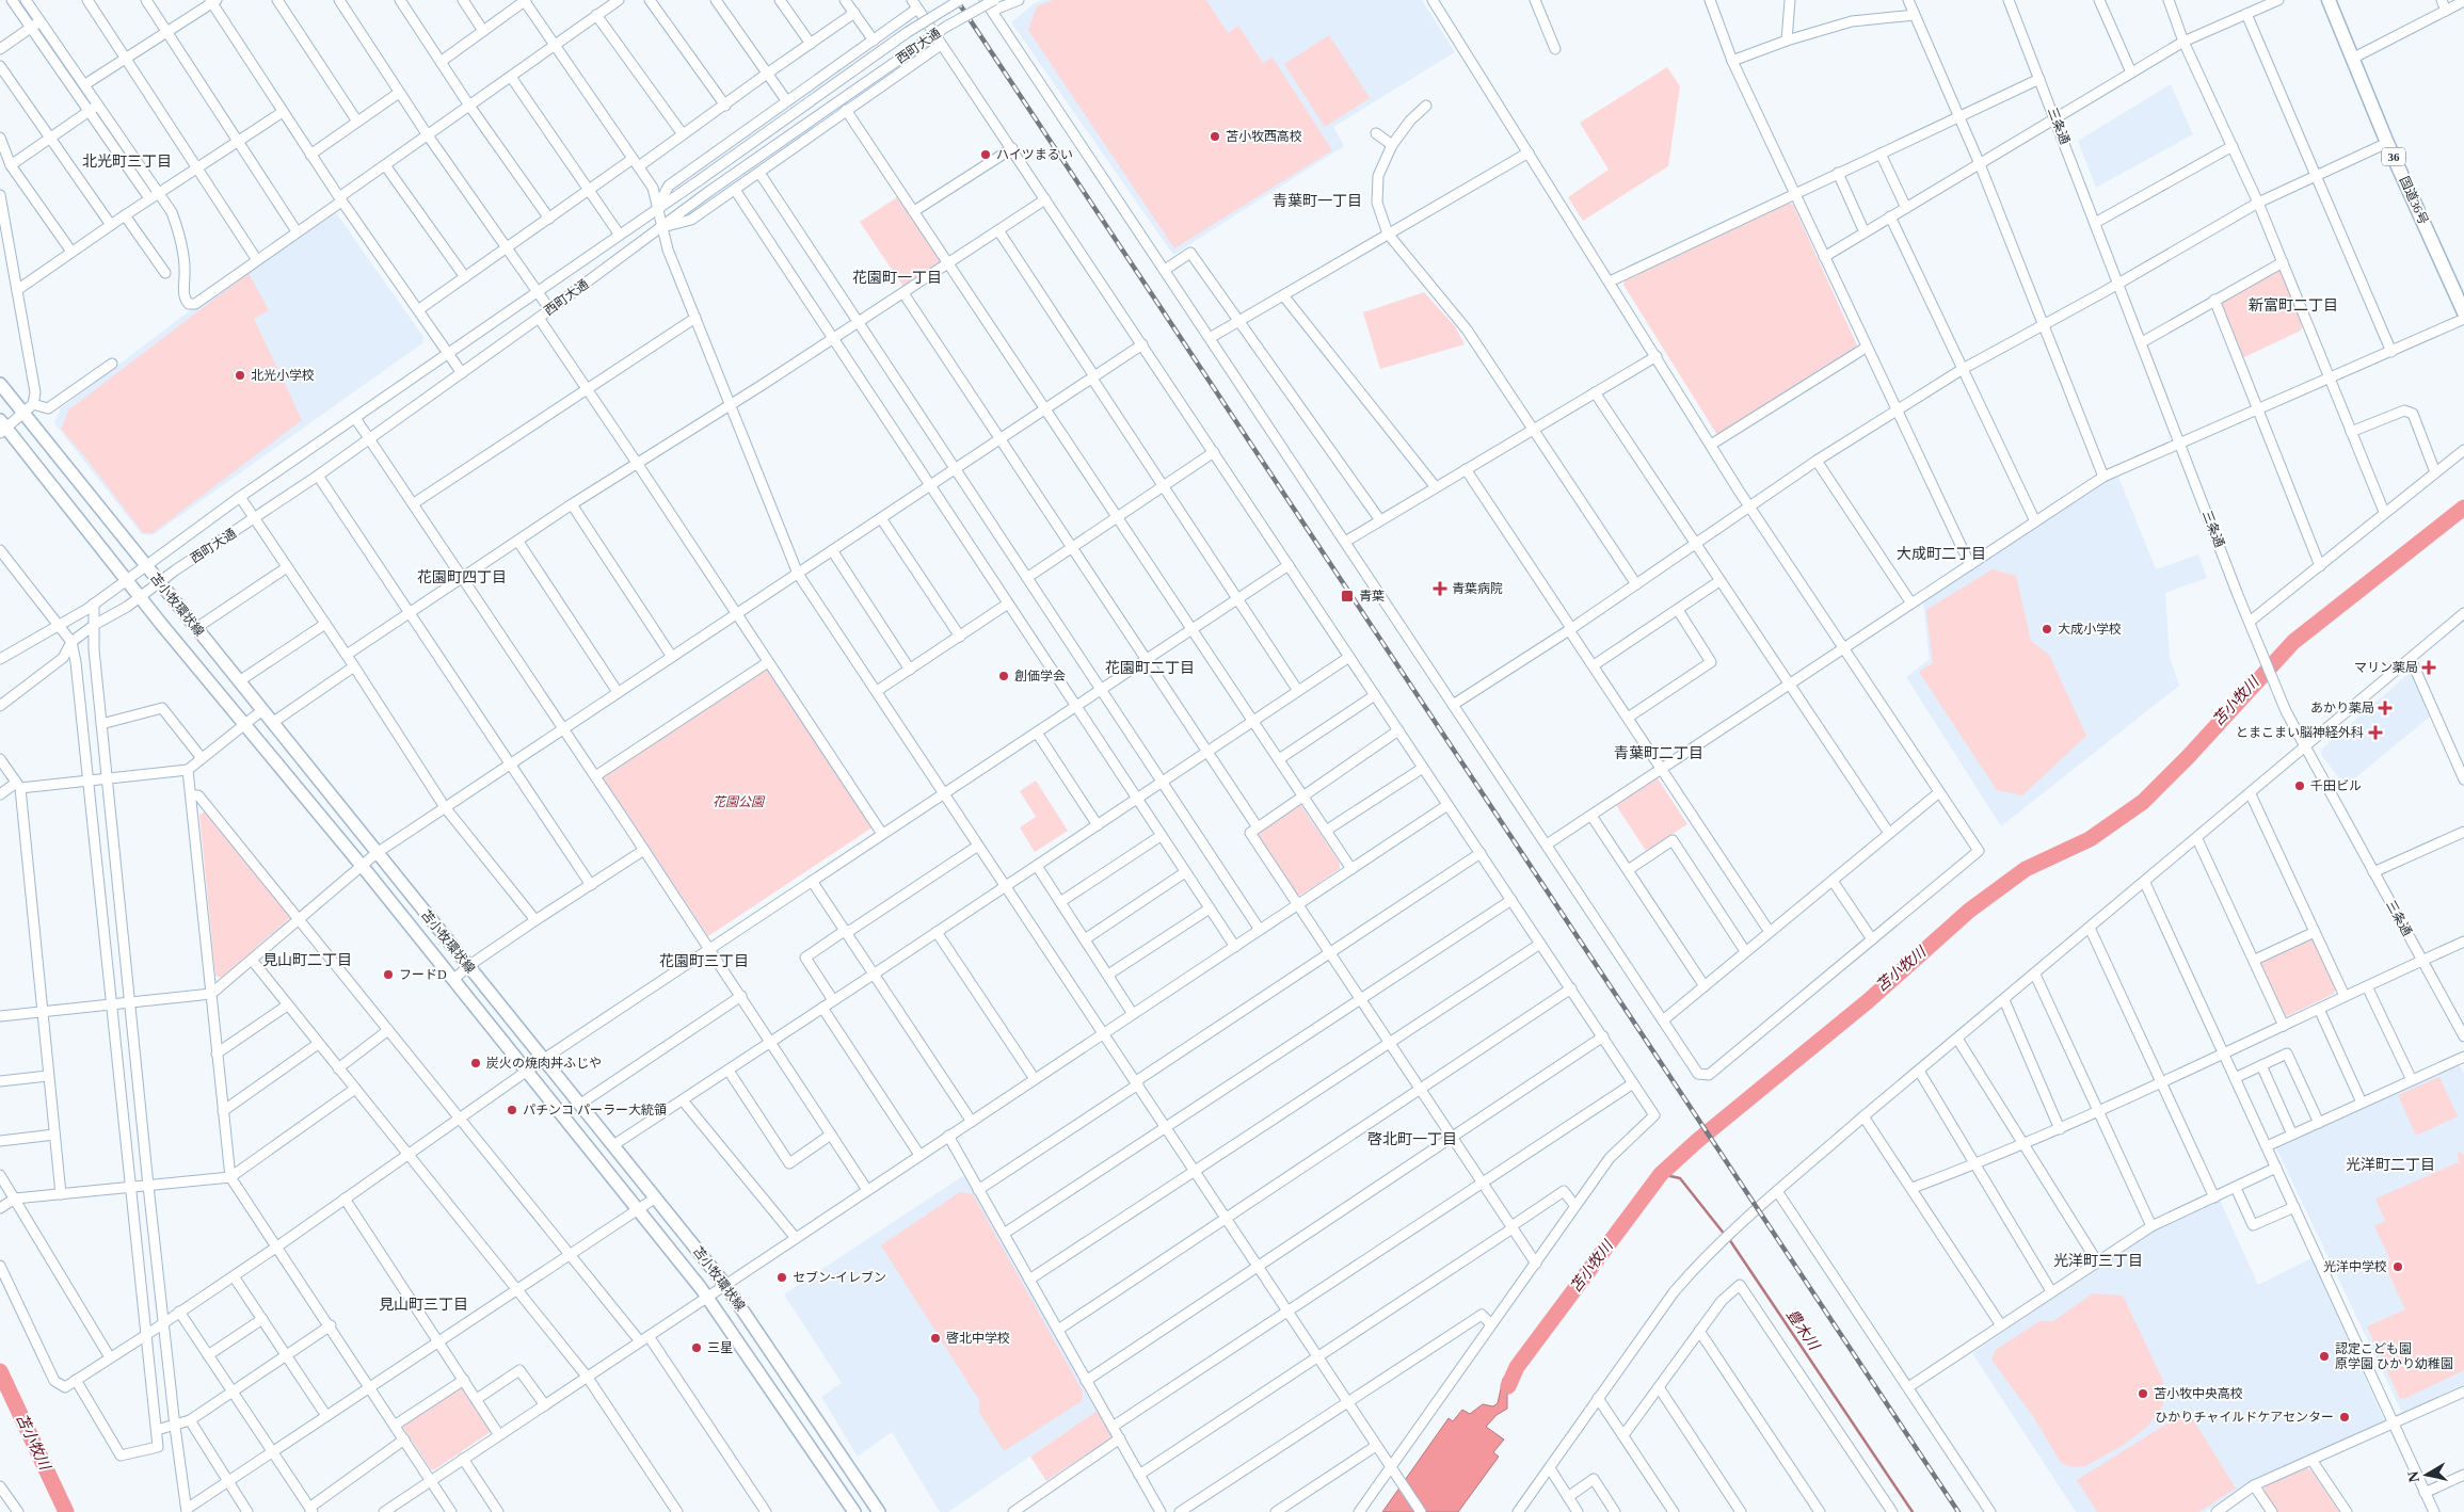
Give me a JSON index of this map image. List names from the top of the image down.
{
  "streets": {
    "highway": ["36", "国道36号"],
    "main road": ["苫小牧環状線"],
    "street": ["西町大通", "三条通"]
  },
  "crossings": [
    ["西町大通", "苫小牧環状線"]
  ],
  "districts": [
    "北光町三丁目",
    "青葉町一丁目",
    "花園町一丁目",
    "新富町二丁目",
    "大成町二丁目",
    "花園町四丁目",
    "花園町二丁目",
    "青葉町二丁目",
    "見山町二丁目",
    "花園町三丁目",
    "啓北町一丁目",
    "光洋町二丁目",
    "光洋町三丁目",
    "見山町三丁目"
  ],
  "water": ["苫小牧川", "豊木川"],
  "parks": ["花園公園"],
  "places": {
    "other": [
      "苫小牧西高校",
      "ハイツまるい",
      "北光小学校",
      "大成小学校",
      "創価学会",
      "千田ビル",
      "フードD",
      "炭火の焼肉丼ふじや",
      "パチンコ パーラー大統領",
      "光洋中学校",
      "セブン-イレブン",
      "啓北中学校",
      "三星",
      "認定こども園 原学園 ひかり幼稚園",
      "苫小牧中央高校",
      "ひかりチャイルドケアセンター"
    ],
    "health": [
      "青葉病院",
      "マリン薬局",
      "あかり薬局",
      "とまこまい脳神経外科"
    ],
    "transit": ["青葉"]
  },
  "north": "left"
}
